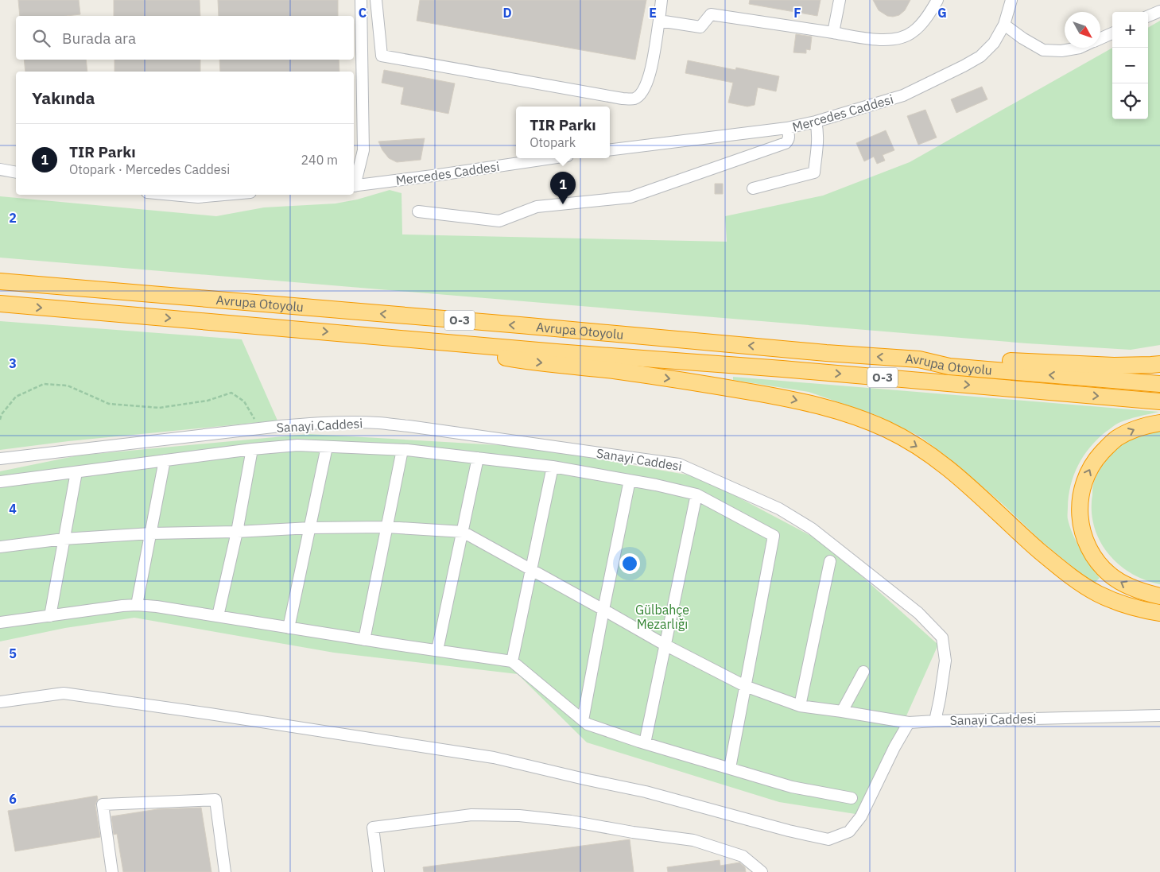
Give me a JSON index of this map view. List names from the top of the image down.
{
  "streets": {
    "highway": ["Avrupa Otoyolu", "O-3"],
    "street": ["Mercedes Caddesi", "Sanayi Caddesi"]
  },
  "parks": ["Gülbahçe Mezarlığı"],
  "north": "bottom right",
  "page": {
    "map_buttons": ["+", "−"],
    "search": "Burada ara",
    "heading": "Yakında",
    "popup": ["TIR Parkı", "Otopark"],
    "list": [
      {
        "mark": "1",
        "name": "TIR Parkı",
        "note": "Otopark · Mercedes Caddesi",
        "value": "240 m"
      }
    ],
    "pins": "1"
  },
  "grid": {
    "columns": [
      "C",
      "D",
      "E",
      "F",
      "G"
    ],
    "rows": [
      "2",
      "3",
      "4",
      "5",
      "6"
    ]
  }
}
